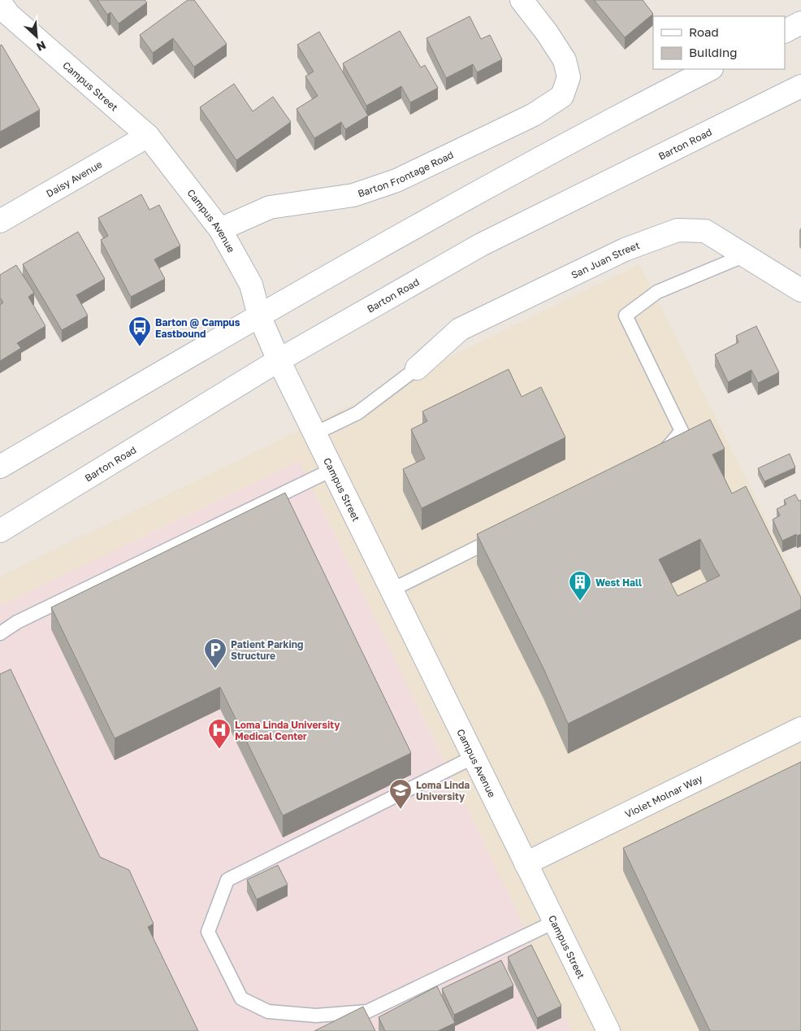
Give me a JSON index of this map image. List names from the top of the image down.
{
  "streets": {
    "street": [
      "Campus Street",
      "Barton Road",
      "Barton Frontage Road",
      "Daisy Avenue",
      "Campus Avenue",
      "San Juan Street",
      "Violet Molnar Way"
    ]
  },
  "crossings": [
    ["Campus Street", "Barton Road"],
    ["Campus Street", "Daisy Avenue"],
    ["Campus Street", "Campus Avenue"],
    ["Campus Street", "Violet Molnar Way"],
    ["Barton Frontage Road", "Campus Avenue"],
    ["Daisy Avenue", "Campus Avenue"],
    ["Campus Avenue", "Violet Molnar Way"]
  ],
  "places": {
    "bus stop": ["Barton @ Campus Eastbound"],
    "building": ["West Hall"],
    "parking": ["Patient Parking Structure"],
    "hospital": ["Loma Linda University Medical Center"],
    "school or university": ["Loma Linda University"]
  },
  "legend": ["Road", "Building"],
  "north": "bottom right"
}
